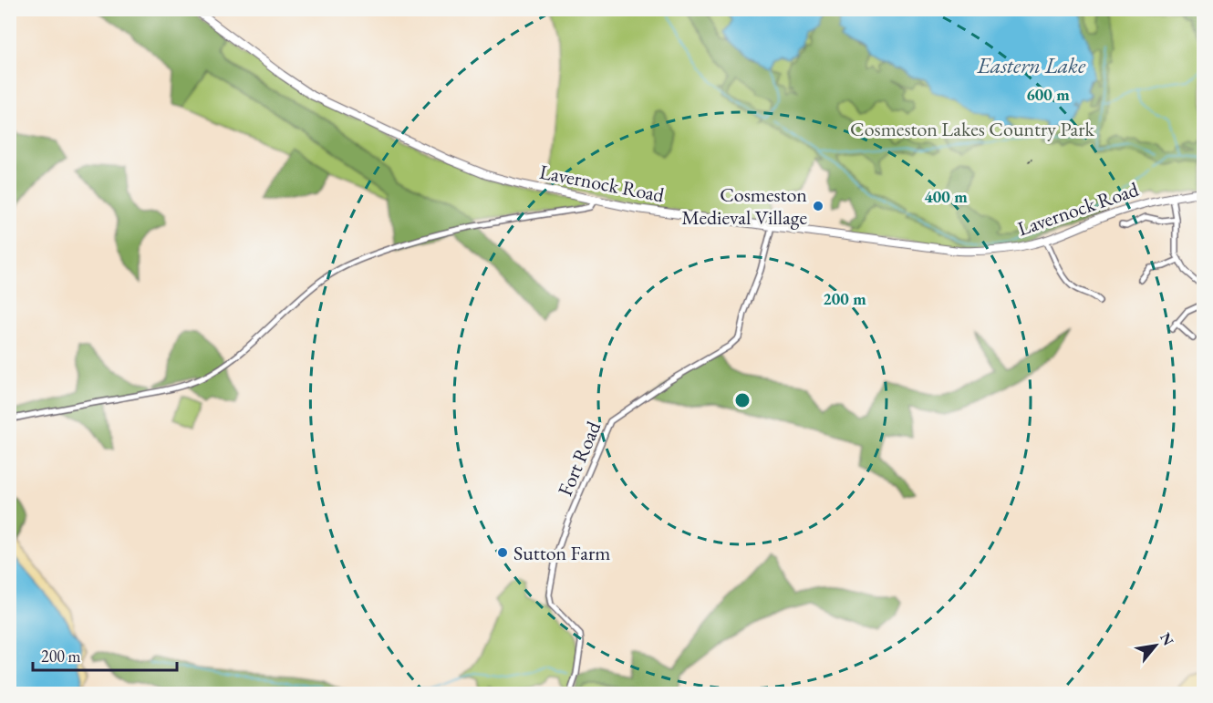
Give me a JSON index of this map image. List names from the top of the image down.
{
  "streets": {
    "main road": ["Lavernock Road"],
    "street": ["Fort Road"]
  },
  "crossings": [
    ["Lavernock Road", "Fort Road"]
  ],
  "water": ["Eastern Lake"],
  "parks": ["Cosmeston Lakes Country Park"],
  "places": ["Cosmeston Medieval Village", "Sutton Farm"],
  "scale_bar": "200 m",
  "north": "top right",
  "rings": ["600 m", "400 m", "200 m"]
}
